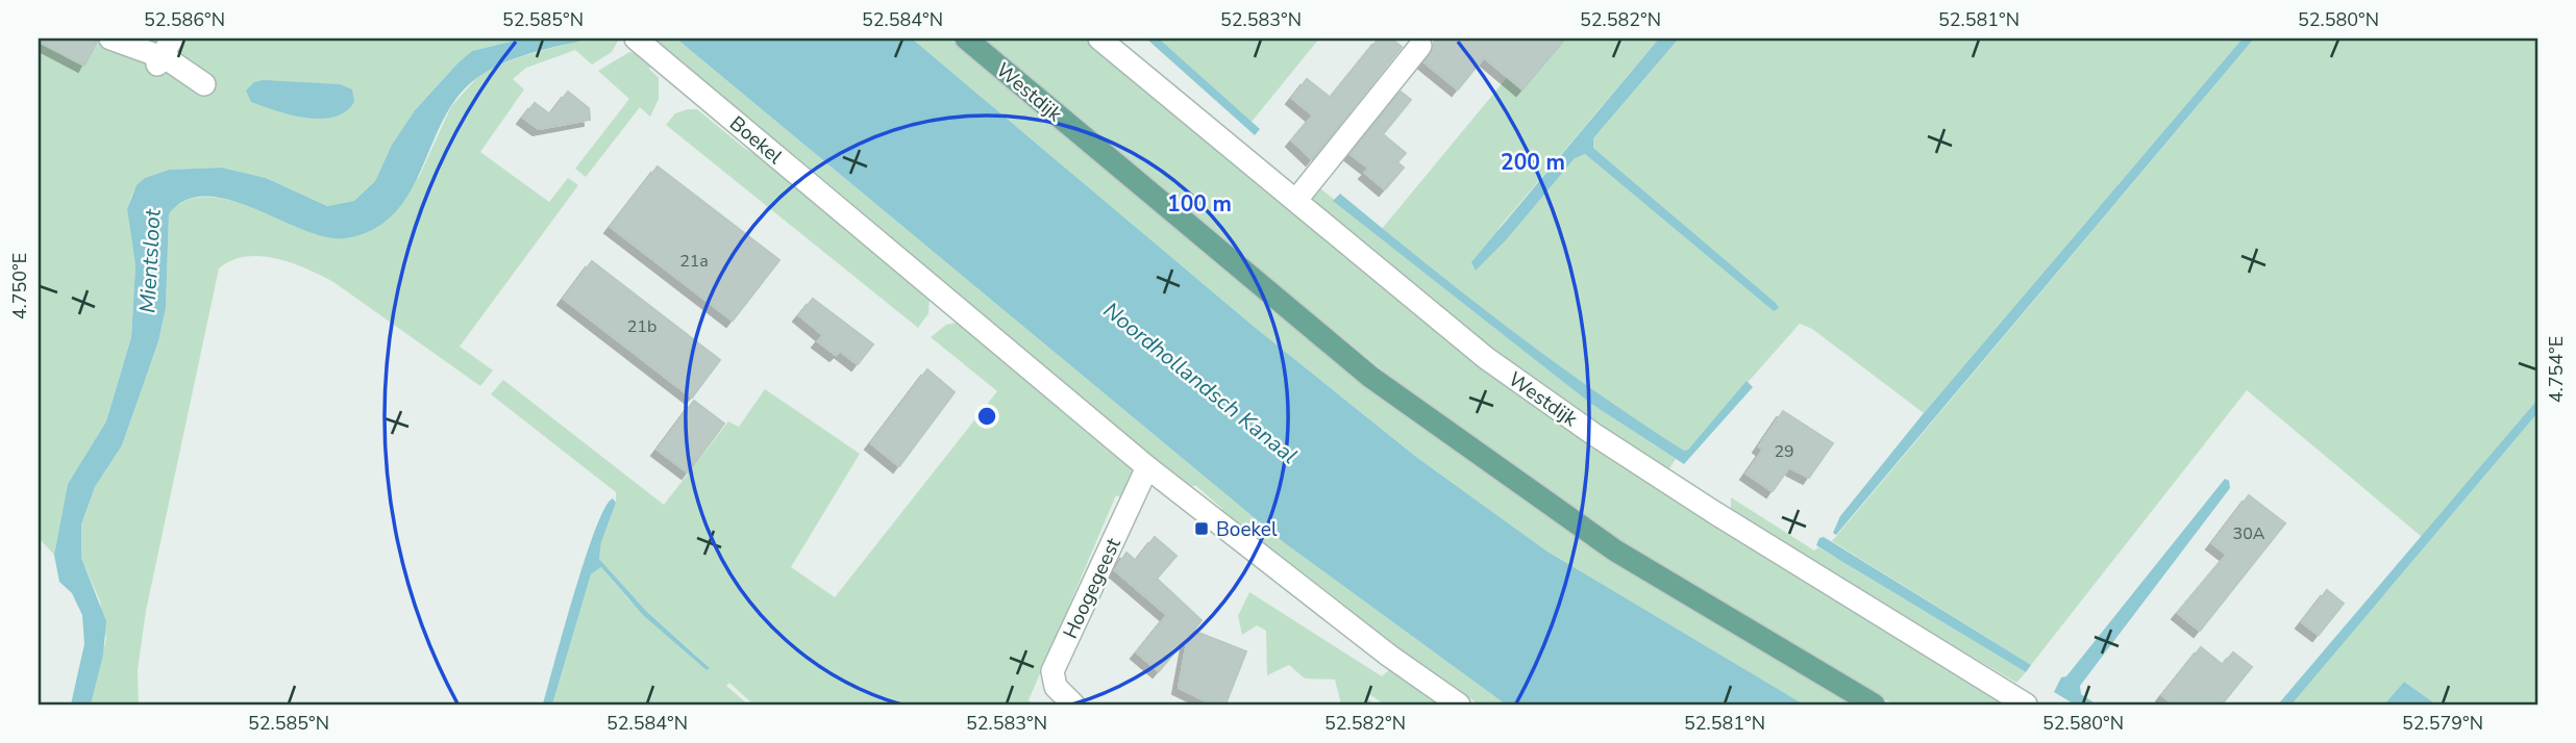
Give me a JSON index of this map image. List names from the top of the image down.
{
  "streets": {
    "main road": ["Westdijk"],
    "street": ["Boekel", "Hoogegeest"]
  },
  "crossings": [
    ["Boekel", "Hoogegeest"]
  ],
  "water": ["Mientsloot", "Noordhollandsch Kanaal"],
  "places": {
    "transit": ["Boekel"]
  },
  "house_numbers": [
    "21a",
    "21b",
    "29",
    "30A"
  ],
  "coordinates": [
    "52.586°N",
    "52.585°N",
    "52.584°N",
    "52.583°N",
    "52.582°N",
    "52.581°N",
    "52.580°N",
    "4.750°E",
    "4.754°E",
    "52.579°N"
  ],
  "rings": ["200 m", "100 m"]
}
